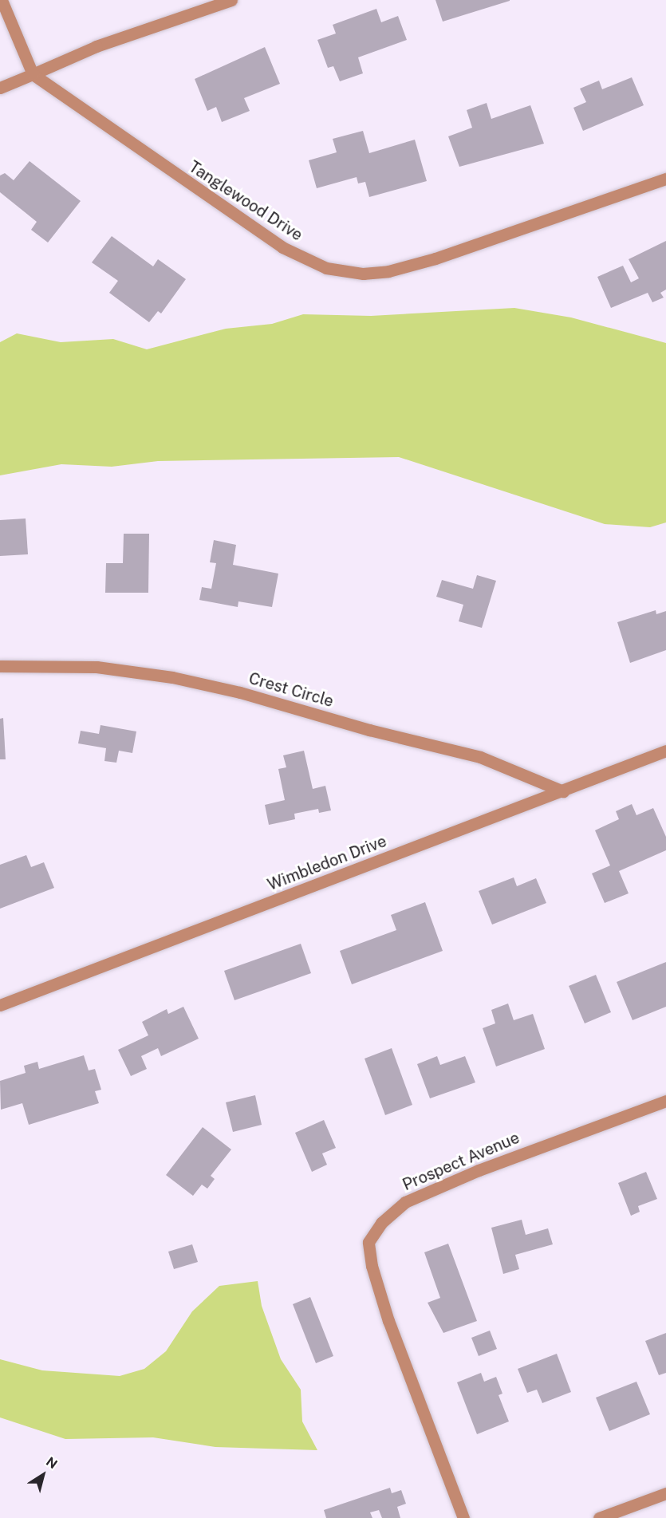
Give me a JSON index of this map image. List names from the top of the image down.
{
  "streets": {
    "street": [
      "Tanglewood Drive",
      "Crest Circle",
      "Wimbledon Drive",
      "Prospect Avenue"
    ]
  },
  "crossings": [
    ["Crest Circle", "Wimbledon Drive"]
  ],
  "north": "top right"
}
